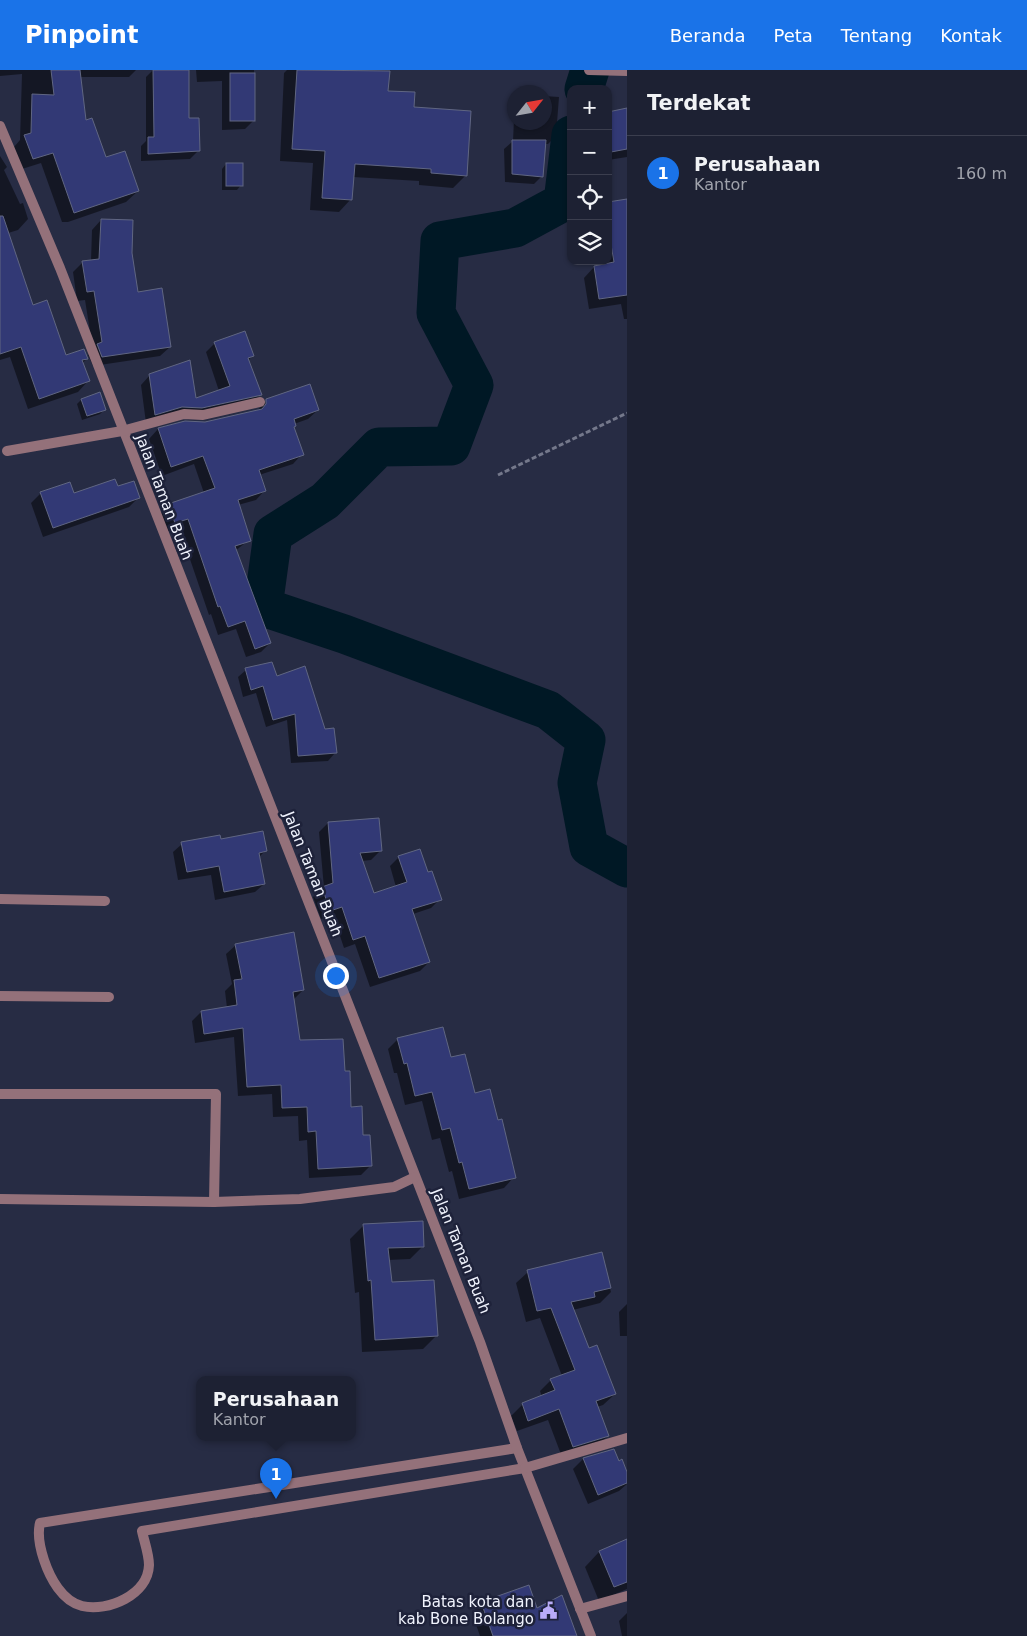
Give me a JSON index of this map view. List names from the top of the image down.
{
  "streets": {
    "street": ["Jalan Taman Buah"]
  },
  "places": {
    "public building": ["Batas kota dan kab Bone Bolango"]
  },
  "north": "top right",
  "page": {
    "header": "Pinpoint",
    "nav": [
      "Beranda",
      "Peta",
      "Tentang",
      "Kontak"
    ],
    "heading": "Terdekat",
    "map_buttons": ["+", "−"],
    "list": [
      {
        "mark": "1",
        "name": "Perusahaan",
        "note": "Kantor",
        "value": "160 m"
      }
    ],
    "popup": ["Perusahaan", "Kantor"],
    "pins": "1"
  }
}
